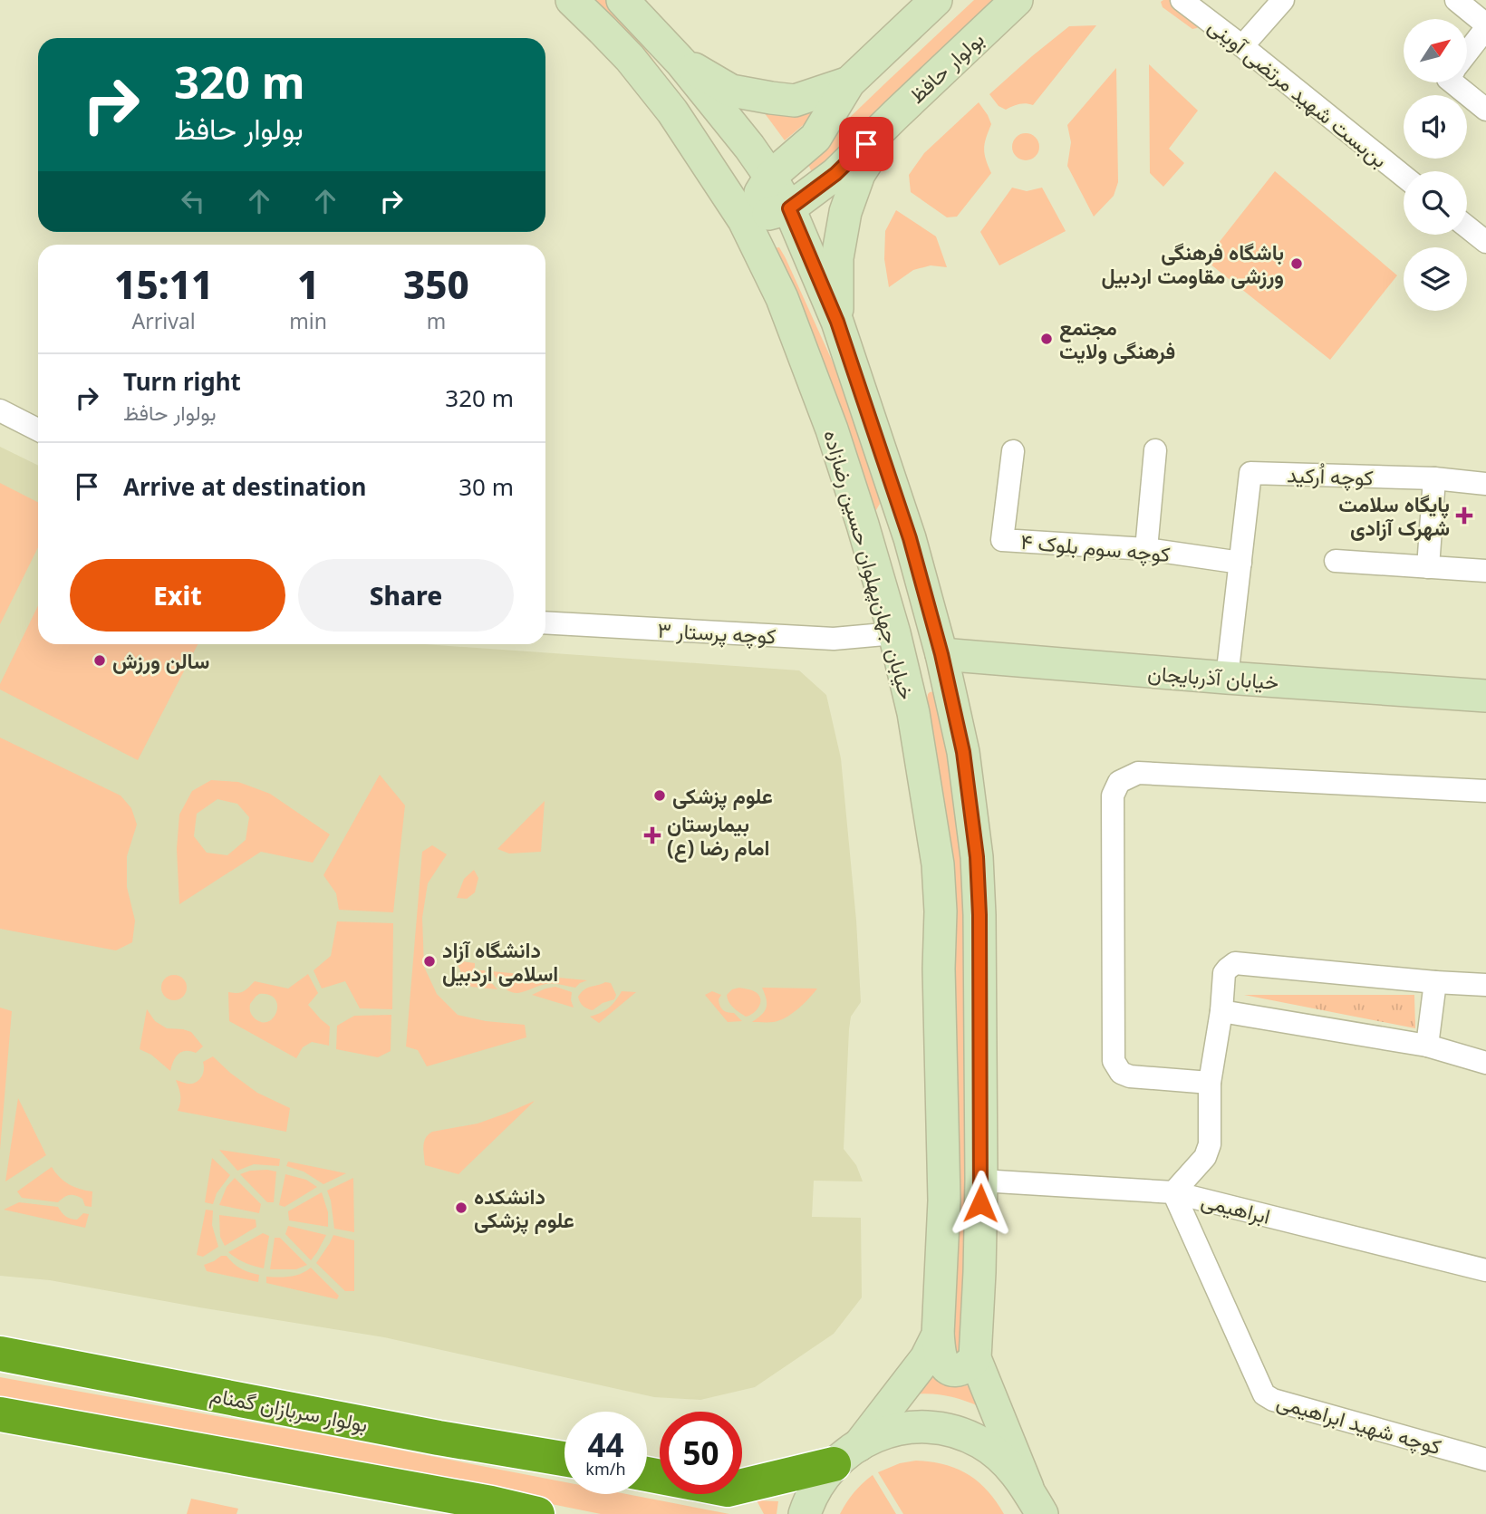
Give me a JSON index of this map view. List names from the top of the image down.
{
  "streets": {
    "highway": ["بولوار سربازان گمنام"],
    "main road": ["بولوار حافظ", "خیابان جهان‌پهلوان حسین رضا‌زاده", "خیابان آذربایجان"],
    "street": [
      "بن‌بست شهید مرتضی آوینی",
      "کوچه اُرکید",
      "کوچه سوم بلوک ۴",
      "کوچه پرستار ۳",
      "ابراهیمی",
      "کوچه شهید ابراهیمی"
    ]
  },
  "crossings": [
    ["بولوار حافظ", "خیابان جهان‌پهلوان حسین رضا‌زاده"],
    ["کوچه اُرکید", "کوچه سوم بلوک ۴"],
    ["خیابان جهان‌پهلوان حسین رضا‌زاده", "کوچه پرستار ۳"],
    ["خیابان جهان‌پهلوان حسین رضا‌زاده", "خیابان آذربایجان"],
    ["خیابان جهان‌پهلوان حسین رضا‌زاده", "ابراهیمی"],
    ["ابراهیمی", "کوچه شهید ابراهیمی"]
  ],
  "places": {
    "other": [
      "باشگاه فرهنگی ورزشی مقاومت اردبیل",
      "مجتمع فرهنگی ولایت",
      "سالن ورزش",
      "علوم پزشکی",
      "دانشگاه آزاد اسلامی اردبیل",
      "دانشکده علوم پزشکی"
    ],
    "health": ["پایگاه سلامت شهرک آزادی", "بیمارستان امام رضا (ع)"]
  },
  "north": "top right",
  "page": {
    "turn": ["320 m", "بولوار حافظ"],
    "eta": [
      "15:11",
      "Arrival",
      "1",
      "min",
      "350",
      "m"
    ],
    "list": [
      {
        "name": "Turn right",
        "note": "بولوار حافظ",
        "value": "320 m"
      },
      {
        "name": "Arrive at destination",
        "value": "30 m"
      }
    ],
    "buttons": ["Exit", "Share"],
    "speed": "44 km/h",
    "limit": "50"
  }
}
